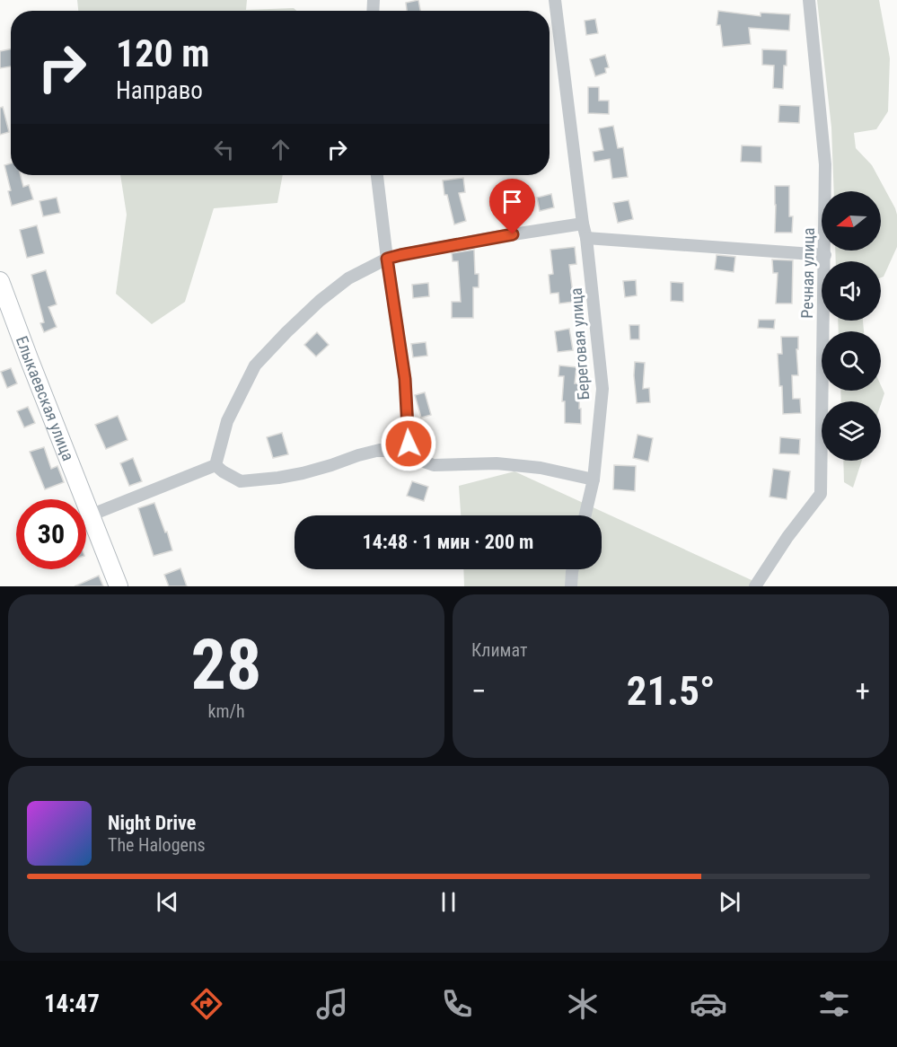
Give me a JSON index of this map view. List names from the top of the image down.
{
  "streets": {
    "street": ["Речная улица", "Береговая улица", "Елыкаевская улица"]
  },
  "north": "left",
  "page": {
    "turn": ["120 m", "Направо"],
    "limit": "30",
    "trip": "14:48 · 1 мин · 200 m",
    "tile": [
      ["28", "km/h"],
      "Климат"
    ],
    "heat": ["−", "21.5°", "+"],
    "song": ["Night Drive", "The Halogens"],
    "tabs": "14:47"
  }
}
